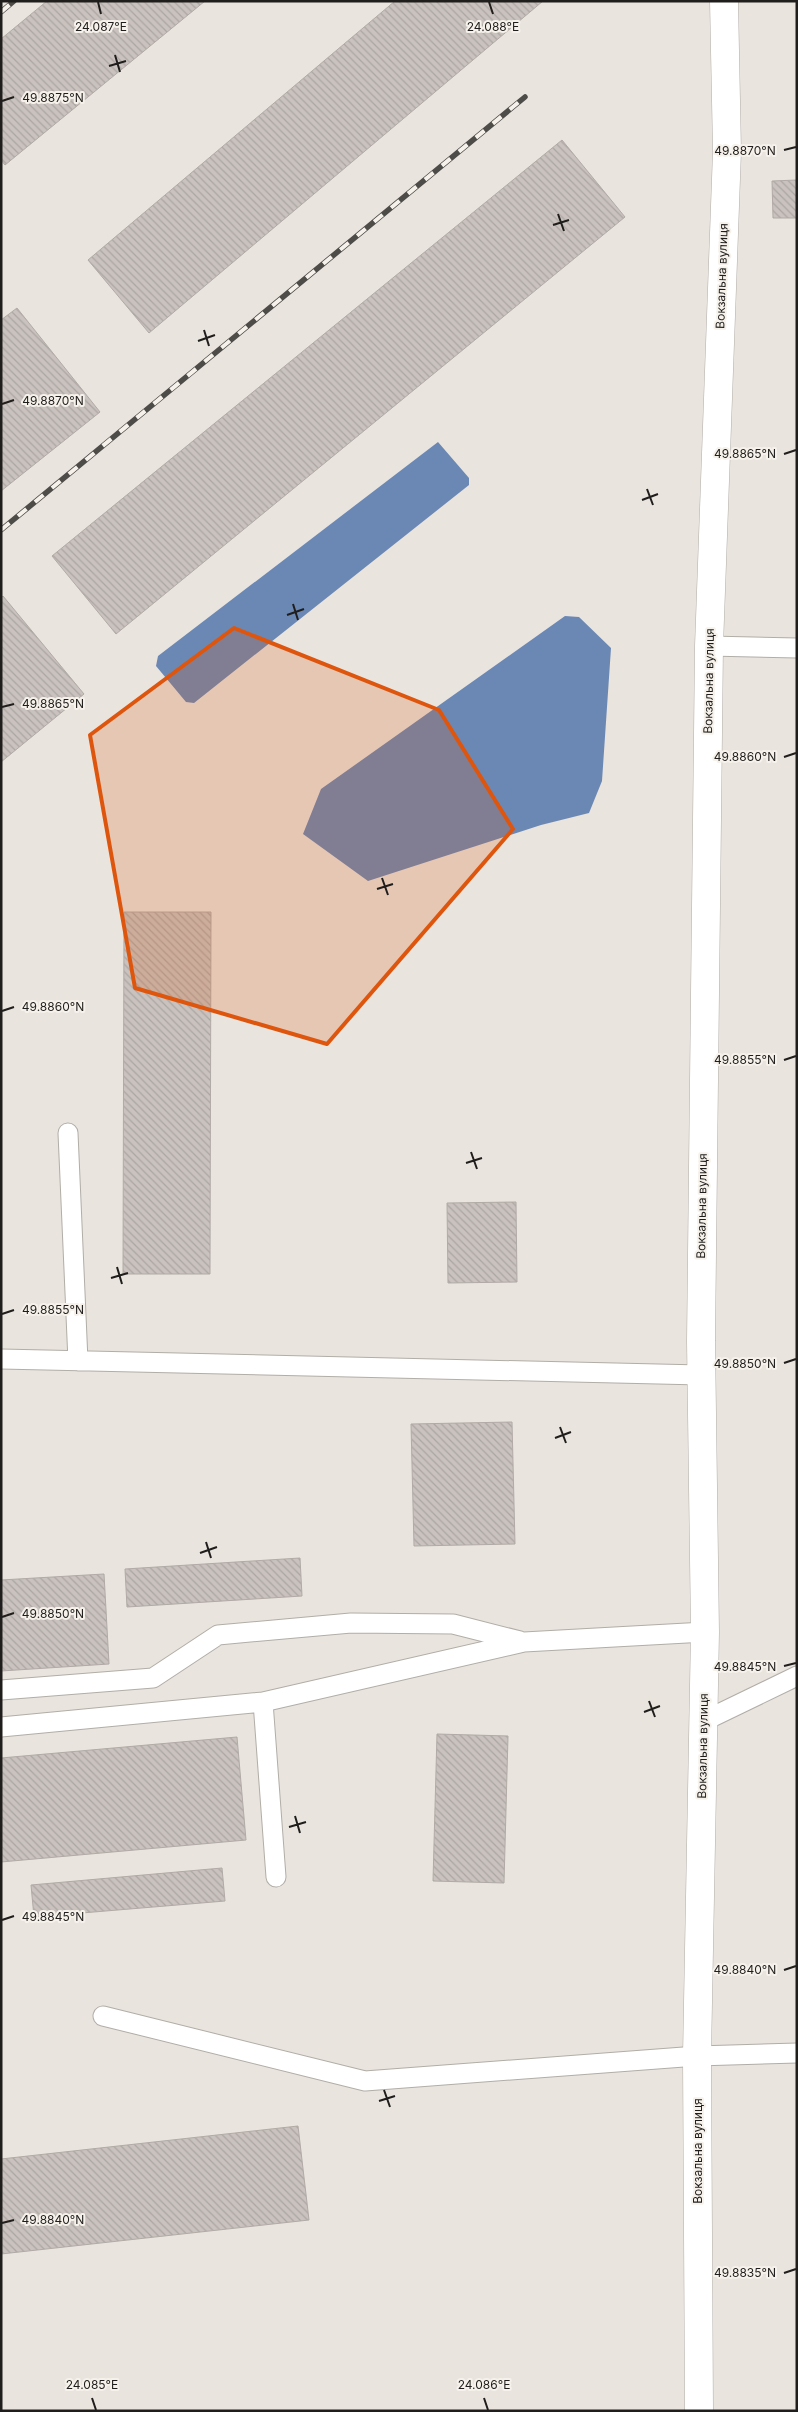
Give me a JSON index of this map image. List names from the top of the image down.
{
  "streets": {
    "street": ["Вокзальна вулиця"]
  },
  "coordinates": [
    "24.087°E",
    "24.088°E",
    "49.8875°N",
    "49.8870°N",
    "49.8865°N",
    "49.8860°N",
    "49.8855°N",
    "49.8850°N",
    "49.8845°N",
    "49.8840°N",
    "49.8835°N",
    "24.085°E",
    "24.086°E"
  ]
}
